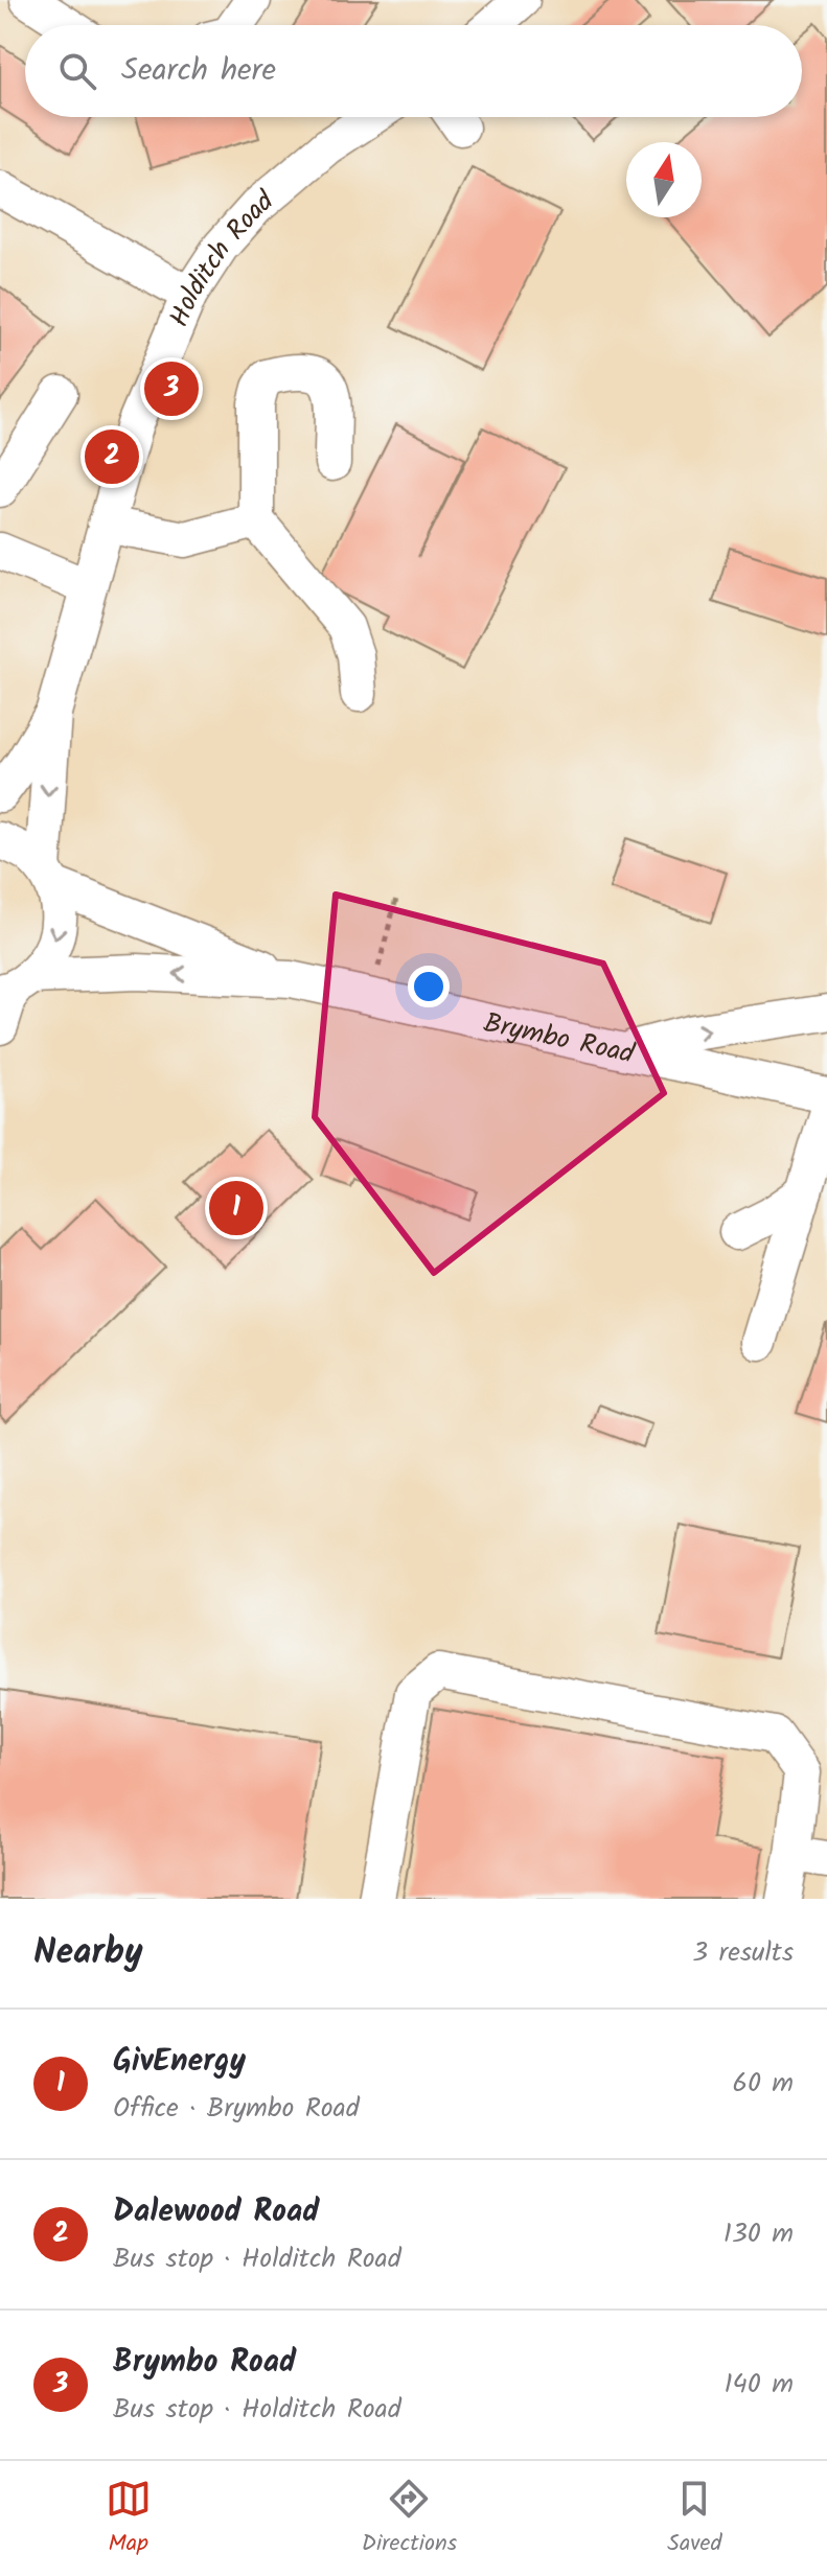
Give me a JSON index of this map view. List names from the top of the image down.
{
  "streets": {
    "street": ["Holditch Road", "Brymbo Road"]
  },
  "crossings": [
    ["Holditch Road", "Brymbo Road"]
  ],
  "north": "top",
  "page": {
    "search": "Search here",
    "pins": ["3", "2", "1"],
    "heading": ["Nearby", "3 results"],
    "list": [
      {
        "mark": "1",
        "name": "GivEnergy",
        "note": "Office · Brymbo Road",
        "value": "60 m"
      },
      {
        "mark": "2",
        "name": "Dalewood Road",
        "note": "Bus stop · Holditch Road",
        "value": "130 m"
      },
      {
        "mark": "3",
        "name": "Brymbo Road",
        "note": "Bus stop · Holditch Road",
        "value": "140 m"
      }
    ],
    "nav": ["Map", "Directions", "Saved"]
  }
}
